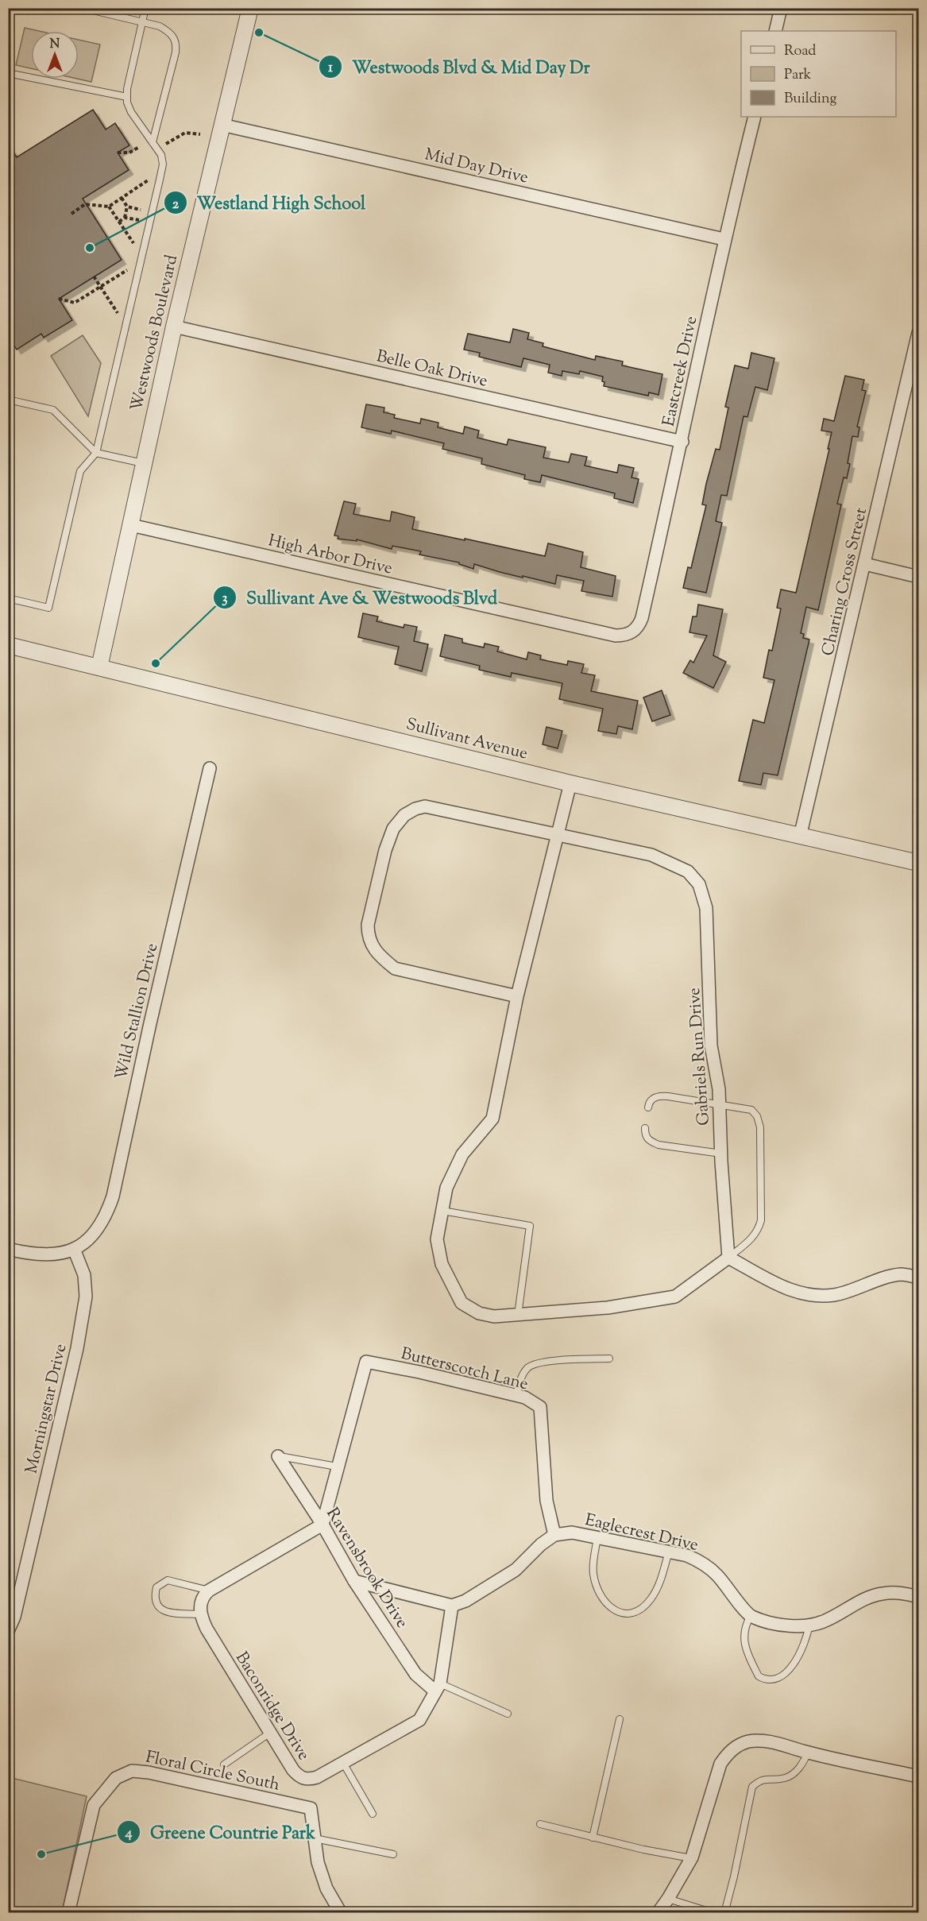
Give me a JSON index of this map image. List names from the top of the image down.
{
  "streets": {
    "street": [
      "Mid Day Drive",
      "Westwoods Boulevard",
      "Belle Oak Drive",
      "Eastcreek Drive",
      "High Arbor Drive",
      "Charing Cross Street",
      "Sullivant Avenue",
      "Wild Stallion Drive",
      "Gabriels Run Drive",
      "Butterscotch Lane",
      "Morningstar Drive",
      "Eaglecrest Drive",
      "Ravensbrook Drive",
      "Baconridge Drive",
      "Floral Circle South"
    ]
  },
  "crossings": [
    ["Mid Day Drive", "Westwoods Boulevard"],
    ["Mid Day Drive", "Eastcreek Drive"],
    ["Westwoods Boulevard", "Belle Oak Drive"],
    ["Westwoods Boulevard", "High Arbor Drive"],
    ["Westwoods Boulevard", "Sullivant Avenue"],
    ["Belle Oak Drive", "Eastcreek Drive"],
    ["Eastcreek Drive", "High Arbor Drive"],
    ["Charing Cross Street", "Sullivant Avenue"],
    ["Wild Stallion Drive", "Morningstar Drive"],
    ["Butterscotch Lane", "Eaglecrest Drive"],
    ["Butterscotch Lane", "Ravensbrook Drive"],
    ["Ravensbrook Drive", "Baconridge Drive"]
  ],
  "places": [
    "Westwoods Blvd & Mid Day Dr",
    "Westland High School",
    "Sullivant Ave & Westwoods Blvd",
    "Greene Countrie Park"
  ],
  "legend": ["Road", "Park", "Building"],
  "north": "top"
}
